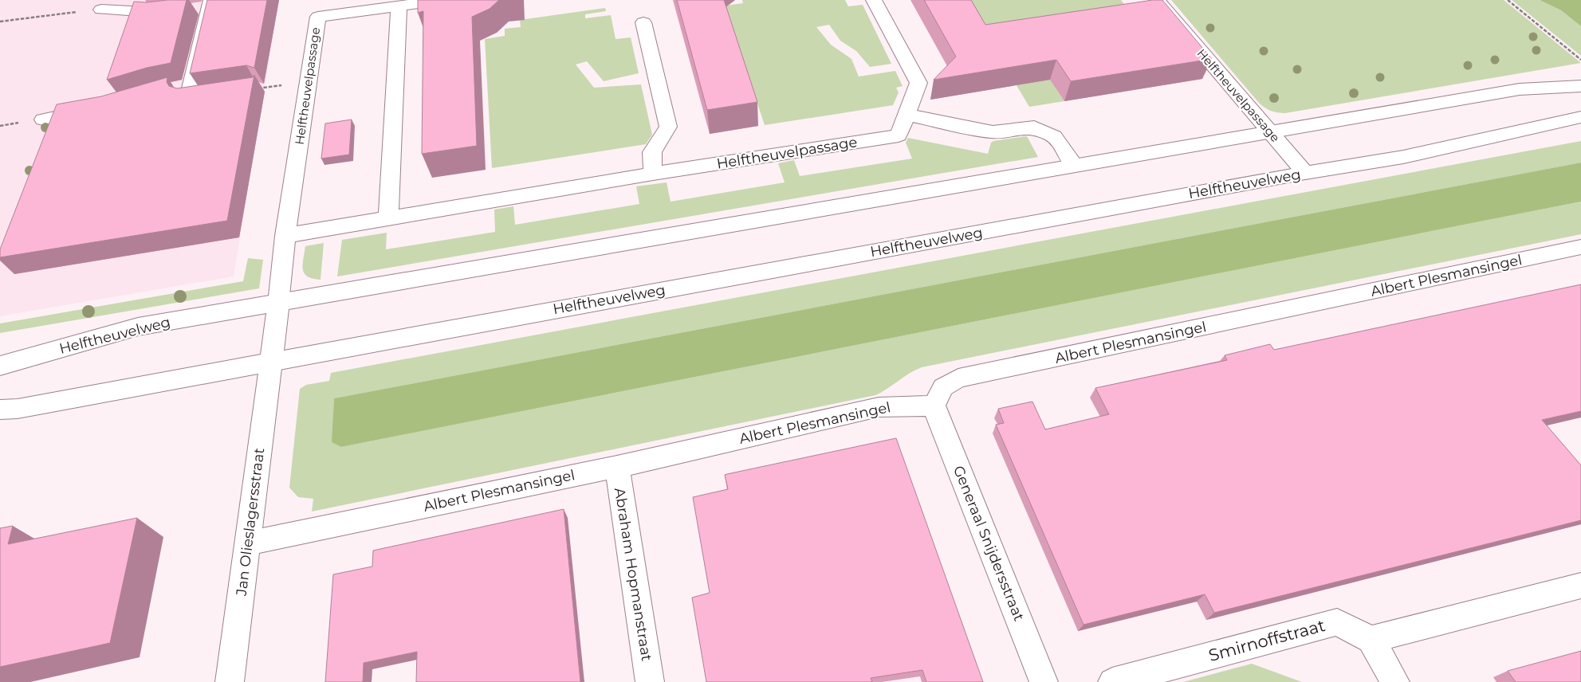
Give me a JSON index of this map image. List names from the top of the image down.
{
  "streets": {
    "street": [
      "Helftheuvelpassage",
      "Helftheuvelweg",
      "Albert Plesmansingel",
      "Jan Olieslagersstraat",
      "Generaal Snijdersstraat",
      "Abraham Hopmanstraat",
      "Smirnoffstraat"
    ]
  },
  "crossings": [
    ["Helftheuvelpassage", "Helftheuvelweg"],
    ["Helftheuvelweg", "Jan Olieslagersstraat"],
    ["Albert Plesmansingel", "Jan Olieslagersstraat"],
    ["Albert Plesmansingel", "Generaal Snijdersstraat"],
    ["Albert Plesmansingel", "Abraham Hopmanstraat"]
  ]
}
